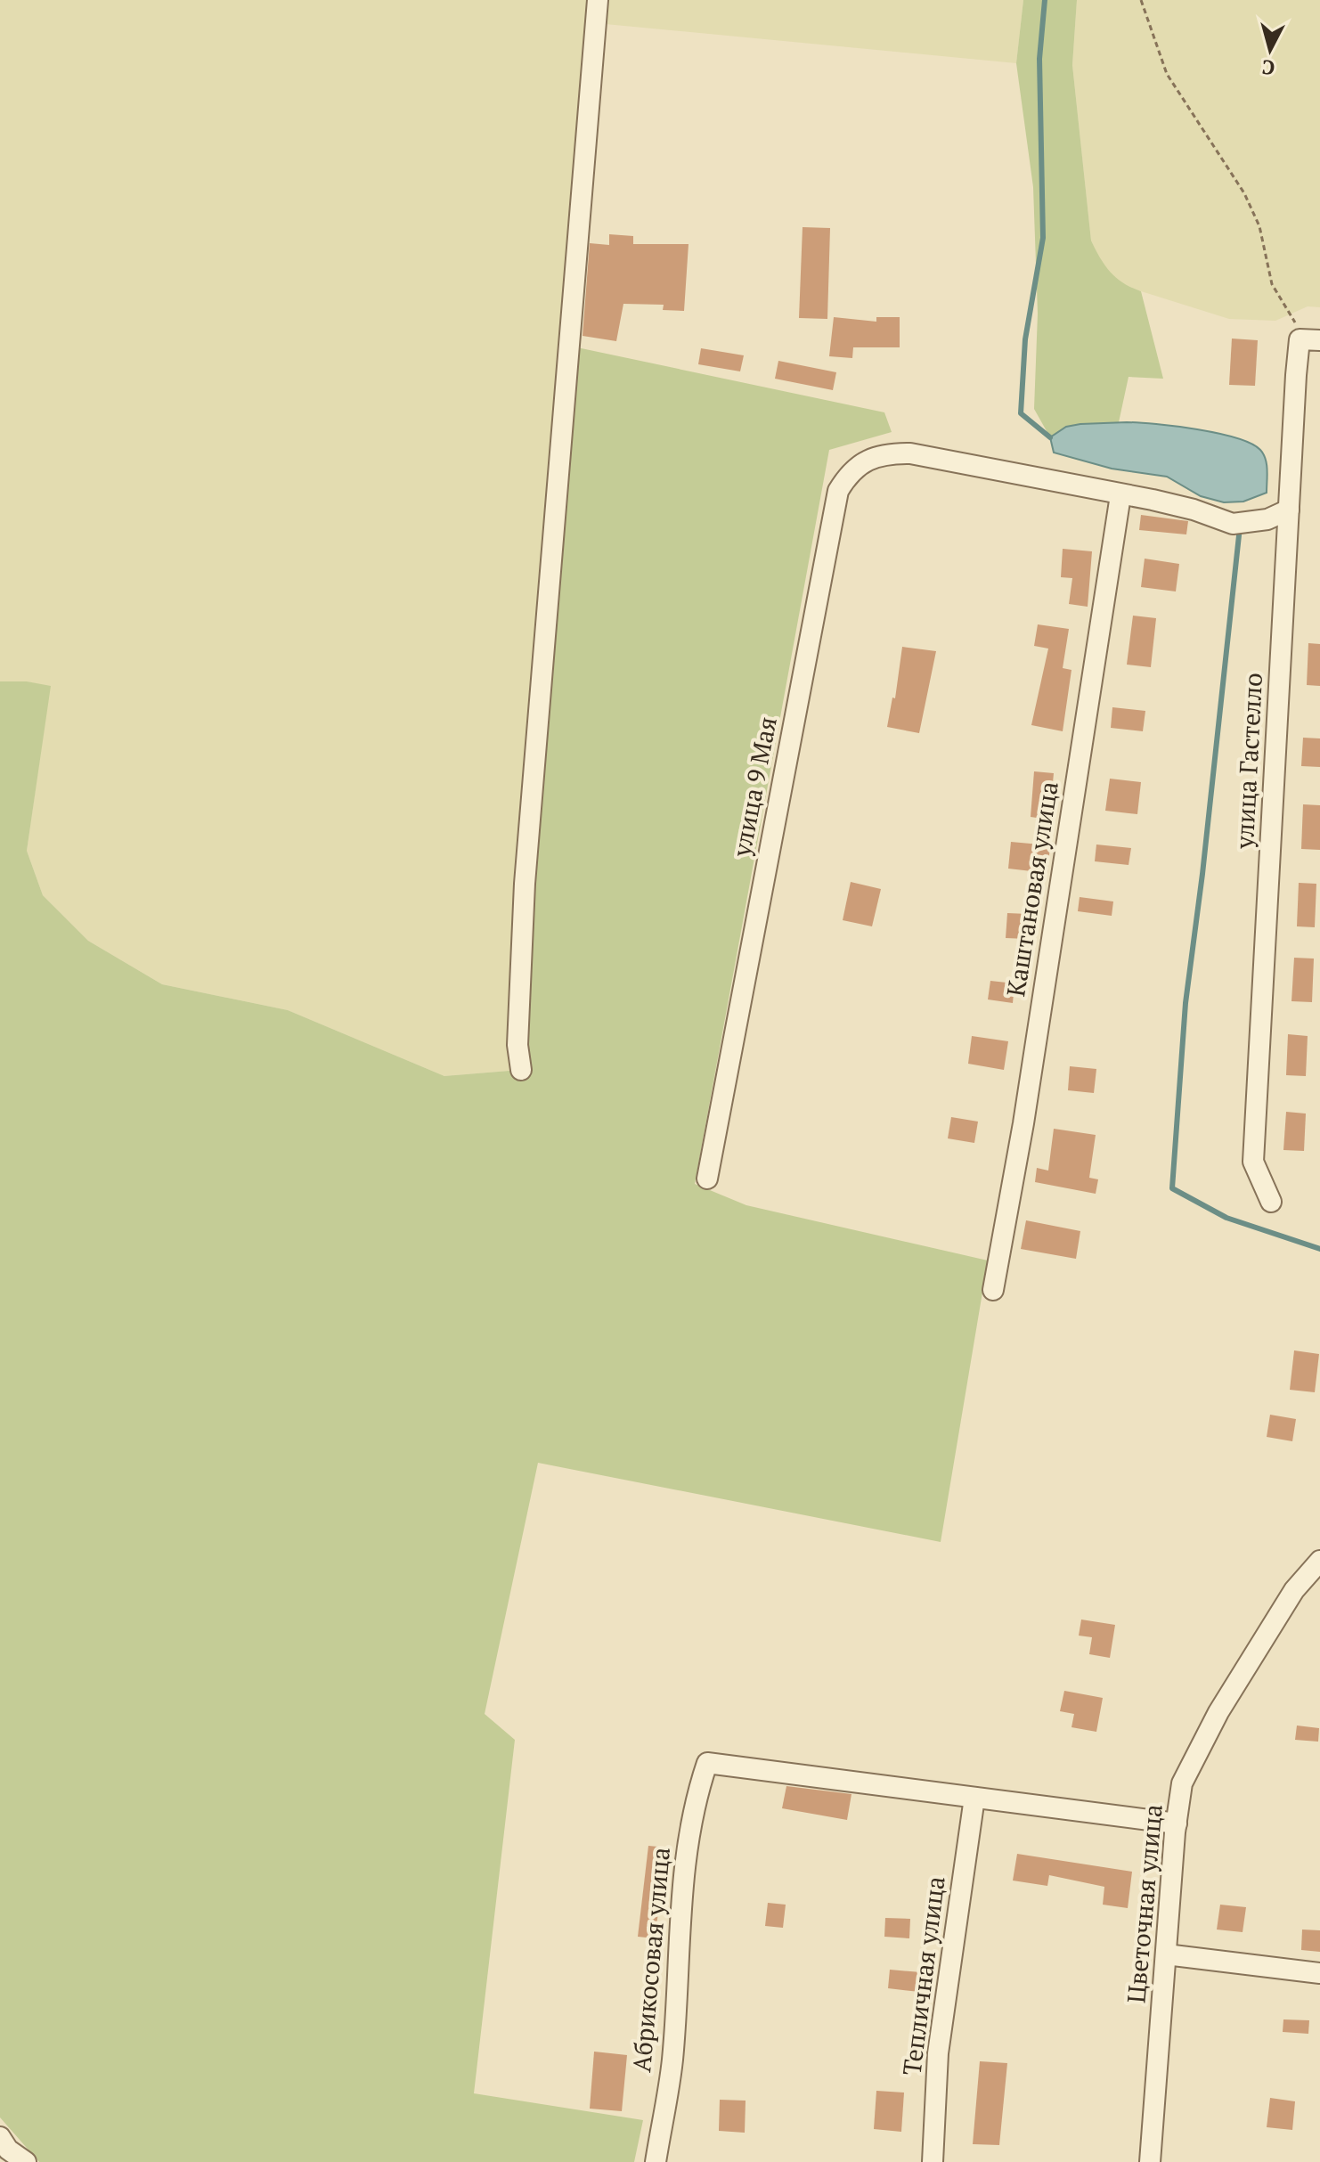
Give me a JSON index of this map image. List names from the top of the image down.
{
  "streets": {
    "street": [
      "улица Гастелло",
      "улица 9 Мая",
      "Каштановая улица",
      "Цветочная улица",
      "Абрикосовая улица",
      "Тепличная улица"
    ]
  },
  "crossings": [
    ["улица Гастелло", "улица 9 Мая"],
    ["улица 9 Мая", "Каштановая улица"],
    ["Абрикосовая улица", "Тепличная улица"]
  ],
  "north": "bottom"
}
